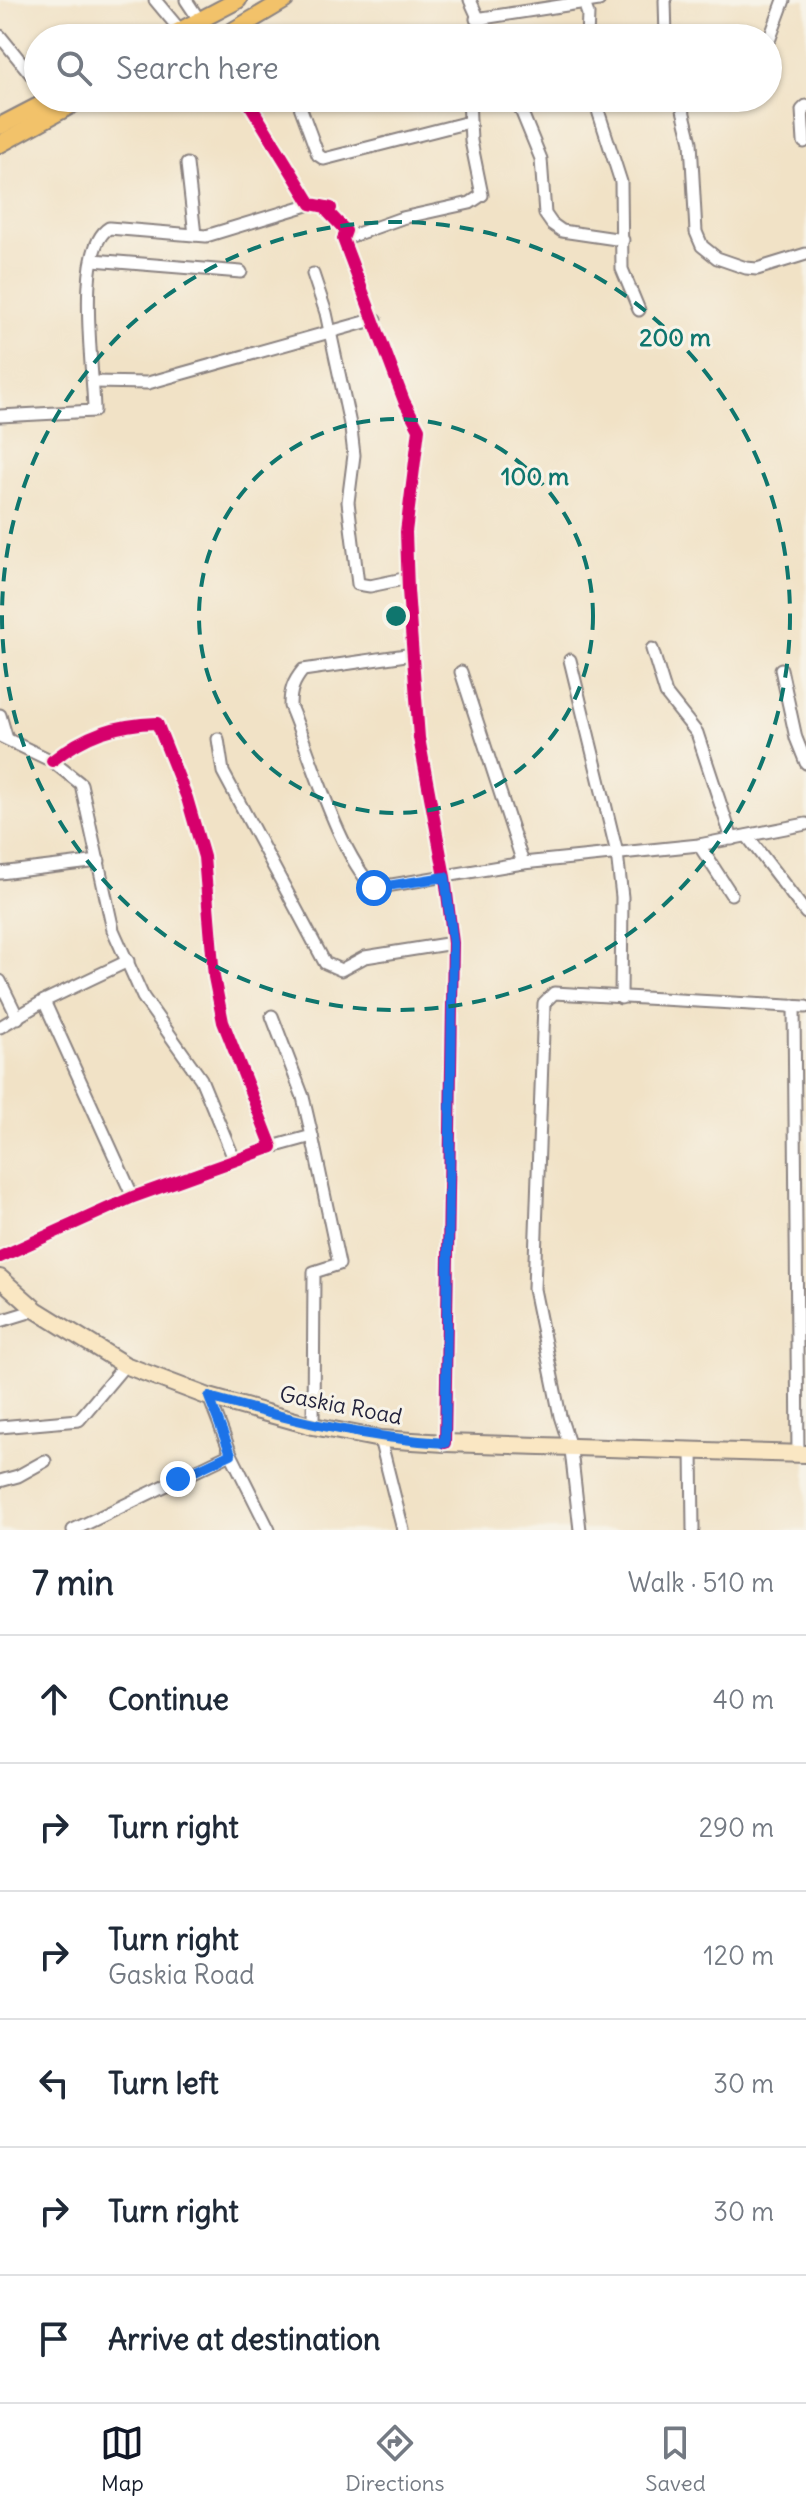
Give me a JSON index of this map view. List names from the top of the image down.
{
  "streets": {
    "main road": ["Gaskia Road"]
  },
  "page": {
    "search": "Search here",
    "heading": ["7 min", "Walk · 510 m"],
    "list": [
      ["Continue", "40 m"],
      ["Turn right", "290 m"],
      ["Turn right", "Gaskia Road", "120 m"],
      ["Turn left", "30 m"],
      ["Turn right", "30 m"],
      "Arrive at destination"
    ],
    "nav": ["Map", "Directions", "Saved"]
  },
  "rings": ["200 m", "100 m"]
}
